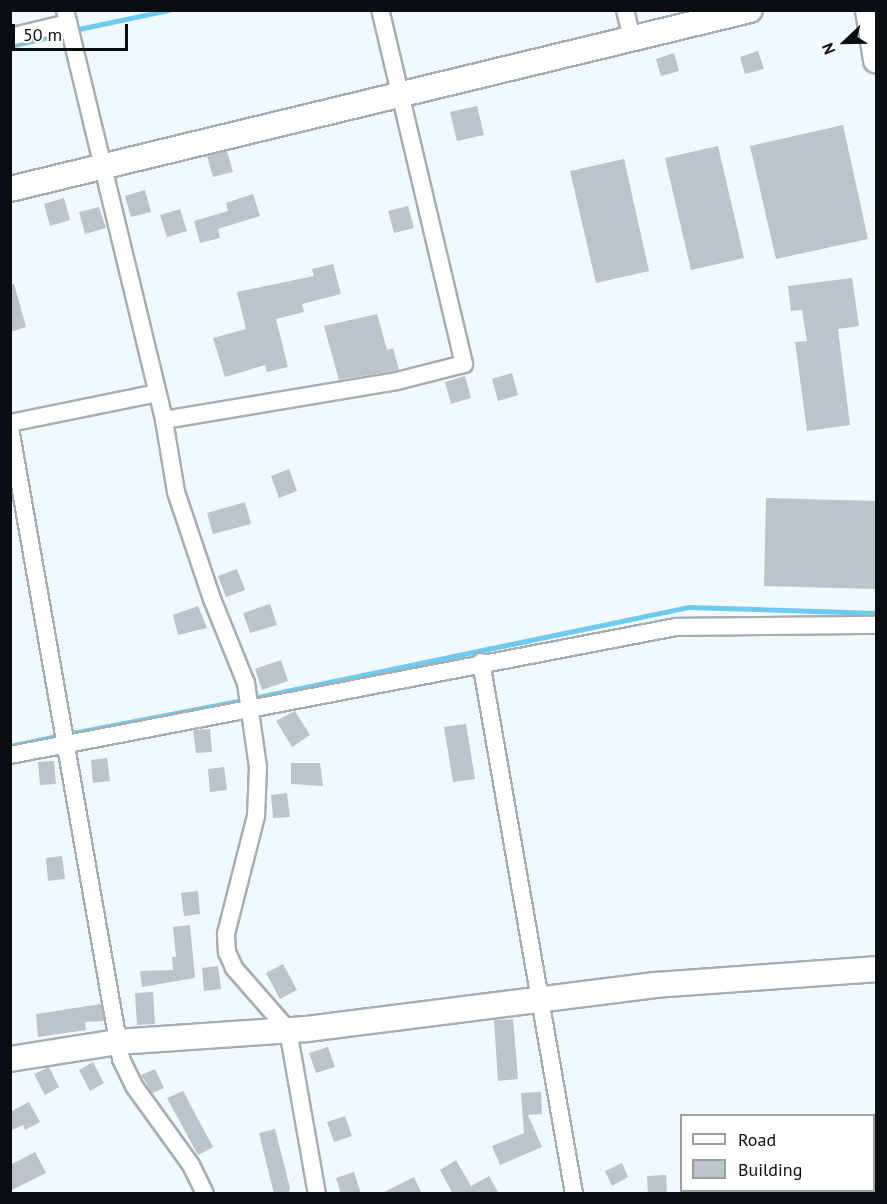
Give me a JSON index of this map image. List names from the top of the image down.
{
  "legend": ["Road", "Building"],
  "scale_bar": "50 m",
  "north": "left"
}
